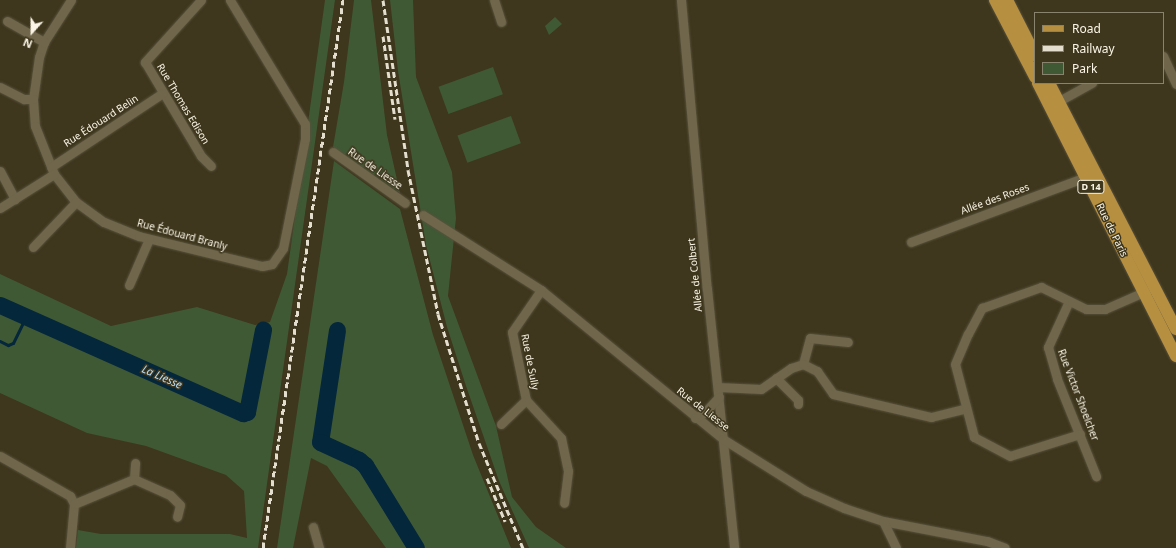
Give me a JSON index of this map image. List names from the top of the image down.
{
  "streets": {
    "main road": ["D 14", "Rue de Paris"],
    "street": [
      "Rue Thomas Edison",
      "Rue Édouard Belin",
      "Rue de Liesse",
      "Allée des Roses",
      "Rue Édouard Branly",
      "Allée de Colbert",
      "Rue de Sully",
      "Rue Victor Shoelcher"
    ]
  },
  "crossings": [
    ["Rue Thomas Edison", "Rue Édouard Belin"],
    ["Rue Édouard Belin", "Rue Édouard Branly"],
    ["Rue de Liesse", "Allée de Colbert"],
    ["Rue de Liesse", "Rue de Sully"],
    ["Allée des Roses", "Rue de Paris"]
  ],
  "water": ["La Liesse"],
  "legend": ["Road", "Railway", "Park"],
  "north": "bottom"
}
